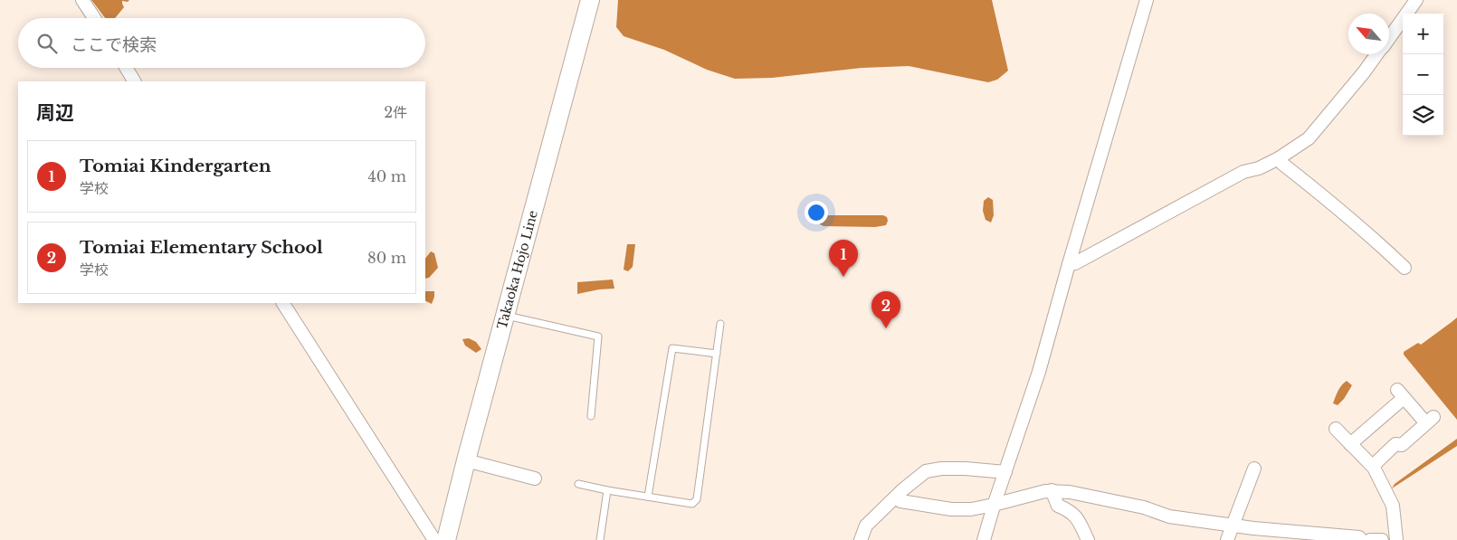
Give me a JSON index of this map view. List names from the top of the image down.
{
  "streets": {
    "main road": ["Takaoka Hojo Line"]
  },
  "north": "top left",
  "page": {
    "map_buttons": ["+", "−"],
    "search": "ここで検索",
    "heading": ["周辺", "2件"],
    "list": [
      {
        "mark": "1",
        "name": "Tomiai Kindergarten",
        "note": "学校",
        "value": "40 m"
      },
      {
        "mark": "2",
        "name": "Tomiai Elementary School",
        "note": "学校",
        "value": "80 m"
      }
    ],
    "pins": ["1", "2"]
  }
}
